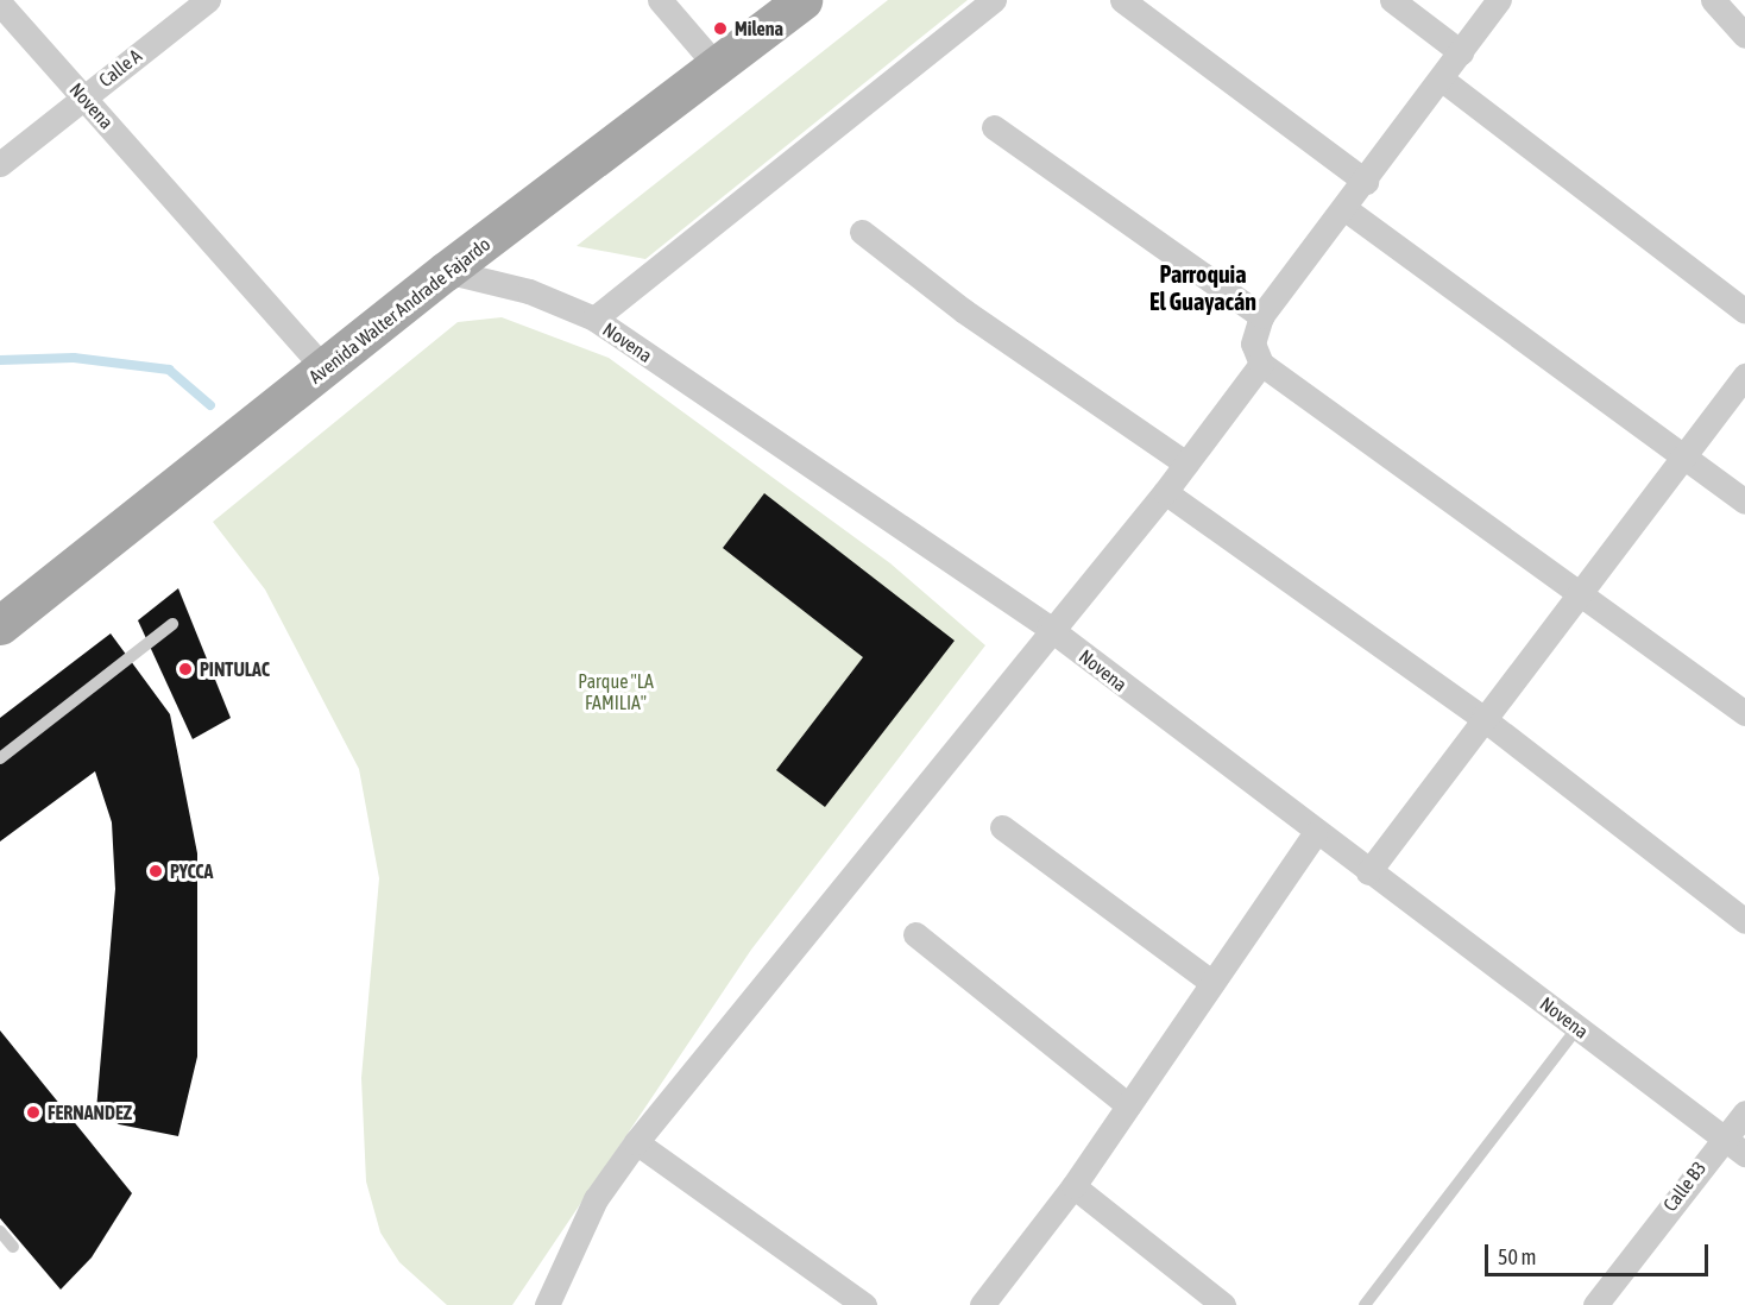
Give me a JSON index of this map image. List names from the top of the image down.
{
  "streets": {
    "main road": ["Avenida Walter Andrade Fajardo"],
    "street": ["Calle A", "Novena", "Calle B3"]
  },
  "crossings": [
    ["Calle A", "Novena"],
    ["Novena", "Avenida Walter Andrade Fajardo"],
    ["Novena", "Calle B3"]
  ],
  "districts": ["Parroquia El Guayacán"],
  "parks": ["Parque \"LA FAMILIA\""],
  "places": [
    "Milena",
    "PINTULAC",
    "PYCCA",
    "FERNANDEZ"
  ],
  "scale_bar": "50 m"
}
